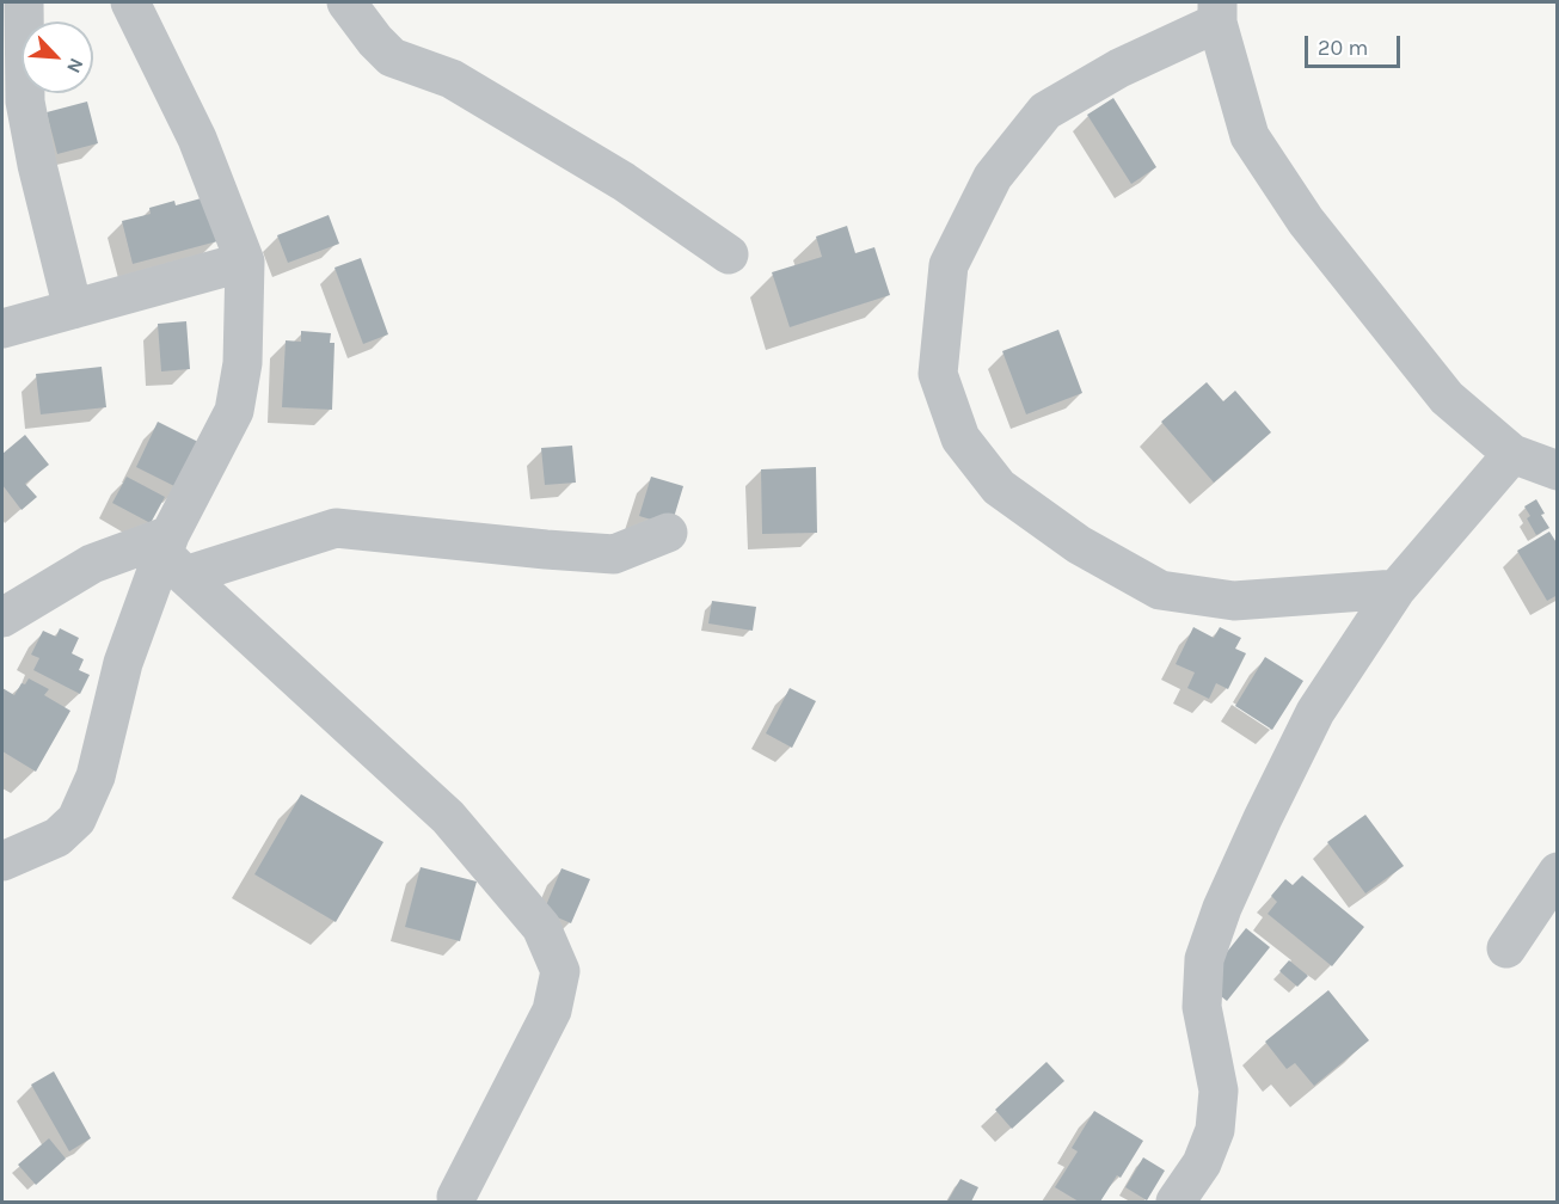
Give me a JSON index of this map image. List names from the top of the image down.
{
  "scale_bar": "20 m",
  "north": "bottom right"
}
